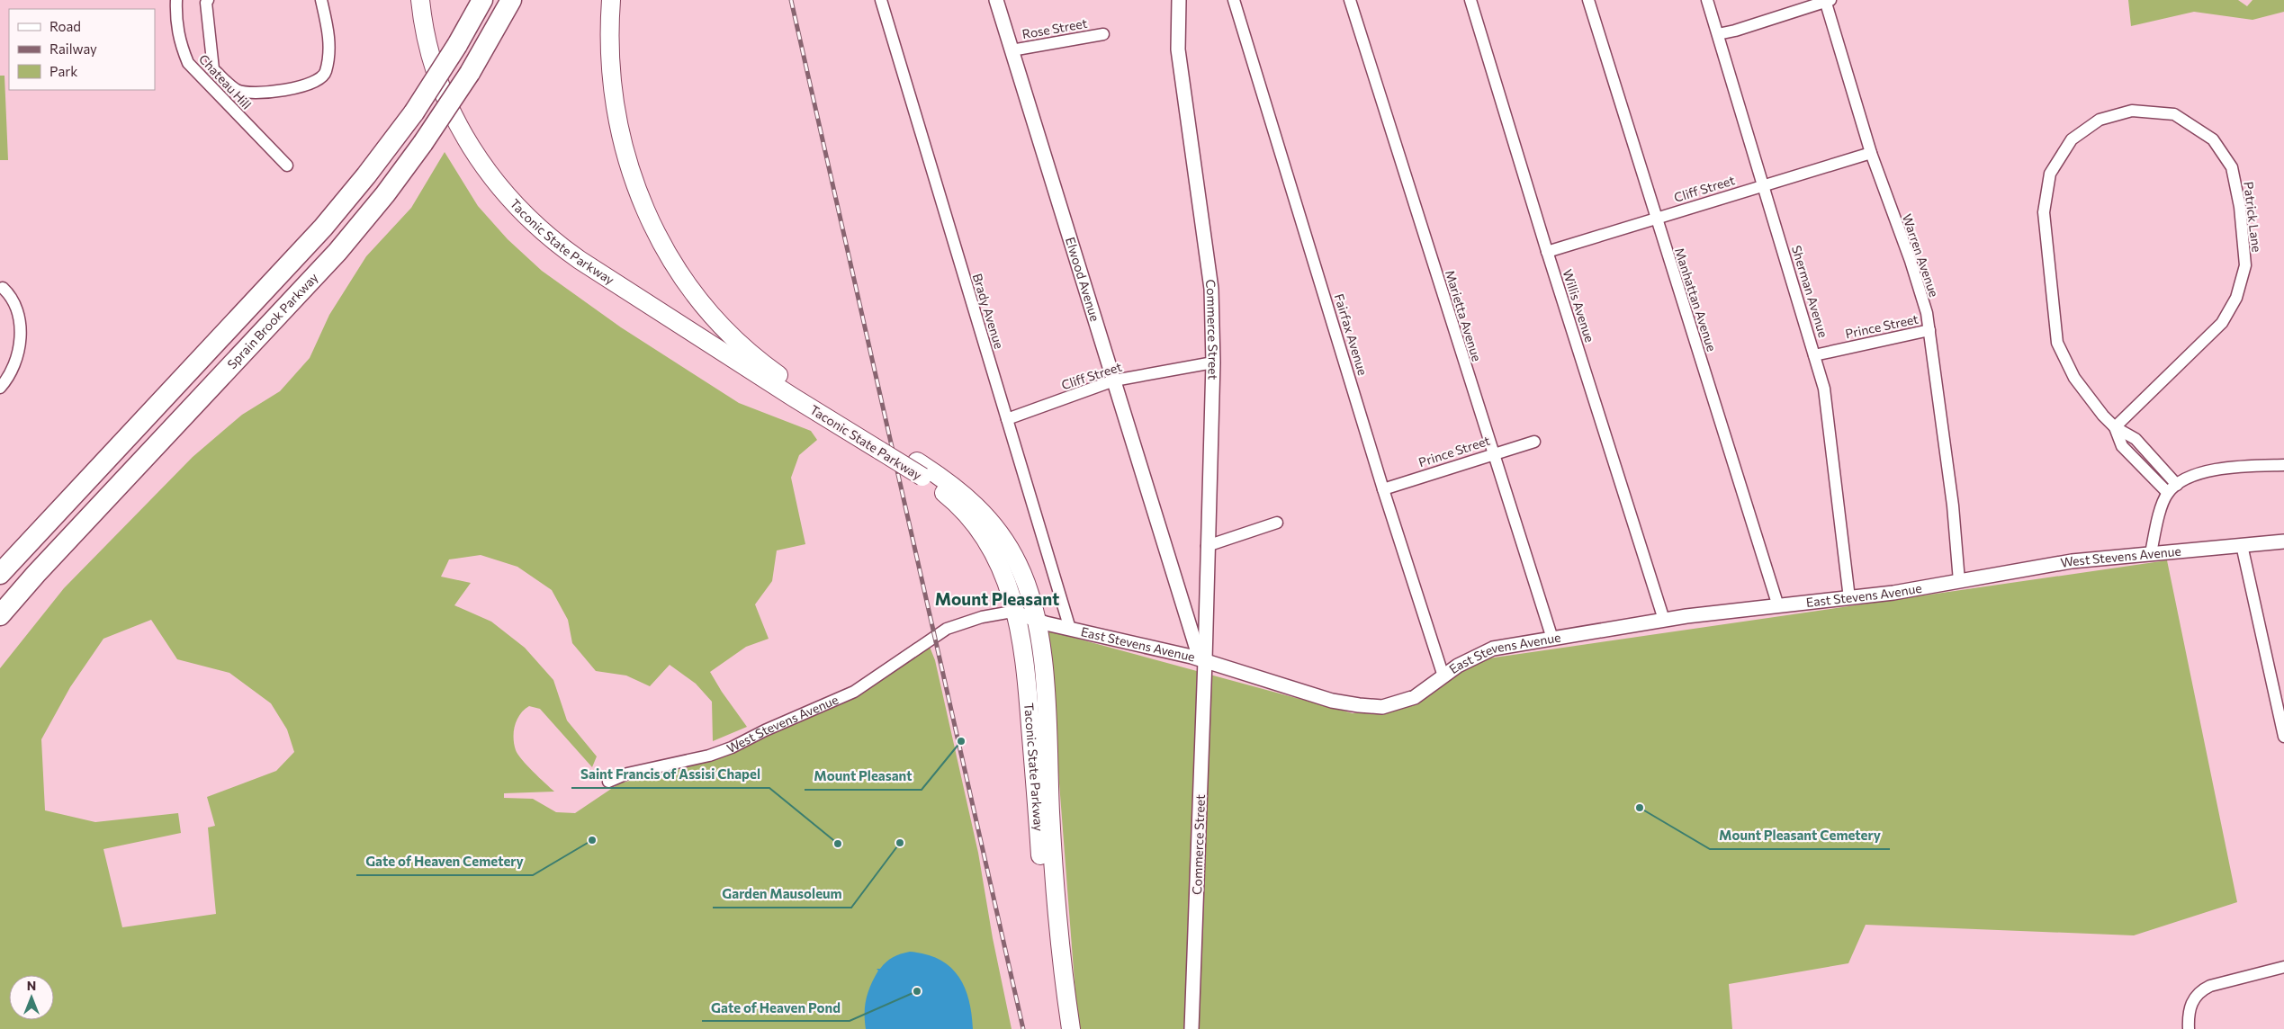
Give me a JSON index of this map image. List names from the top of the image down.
{
  "streets": {
    "highway": ["Taconic State Parkway", "Sprain Brook Parkway"],
    "street": [
      "Rose Street",
      "Chateau Hill",
      "Cliff Street",
      "Patrick Lane",
      "Warren Avenue",
      "Elwood Avenue",
      "Sherman Avenue",
      "Manhattan Avenue",
      "Willis Avenue",
      "Brady Avenue",
      "Marietta Avenue",
      "Prince Street",
      "Commerce Street",
      "Fairfax Avenue",
      "West Stevens Avenue",
      "East Stevens Avenue"
    ]
  },
  "crossings": [
    ["Rose Street", "Elwood Avenue"],
    ["Cliff Street", "Warren Avenue"],
    ["Cliff Street", "Elwood Avenue"],
    ["Cliff Street", "Sherman Avenue"],
    ["Cliff Street", "Manhattan Avenue"],
    ["Cliff Street", "Willis Avenue"],
    ["Cliff Street", "Brady Avenue"],
    ["Cliff Street", "Commerce Street"],
    ["Taconic State Parkway", "West Stevens Avenue"],
    ["Taconic State Parkway", "East Stevens Avenue"],
    ["Warren Avenue", "Prince Street"],
    ["Warren Avenue", "West Stevens Avenue"],
    ["Warren Avenue", "East Stevens Avenue"],
    ["Elwood Avenue", "Commerce Street"],
    ["Elwood Avenue", "East Stevens Avenue"],
    ["Sherman Avenue", "Prince Street"],
    ["Sherman Avenue", "East Stevens Avenue"],
    ["Manhattan Avenue", "East Stevens Avenue"],
    ["Willis Avenue", "East Stevens Avenue"],
    ["Brady Avenue", "East Stevens Avenue"],
    ["Marietta Avenue", "Prince Street"],
    ["Marietta Avenue", "East Stevens Avenue"],
    ["Prince Street", "Fairfax Avenue"],
    ["Commerce Street", "East Stevens Avenue"],
    ["Fairfax Avenue", "East Stevens Avenue"],
    ["West Stevens Avenue", "East Stevens Avenue"]
  ],
  "districts": ["Mount Pleasant"],
  "places": [
    "Mount Pleasant",
    "Mount Pleasant Cemetery",
    "Gate of Heaven Cemetery",
    "Garden Mausoleum",
    "Saint Francis of Assisi Chapel",
    "Gate of Heaven Pond"
  ],
  "legend": ["Road", "Railway", "Park"],
  "north": "top"
}
